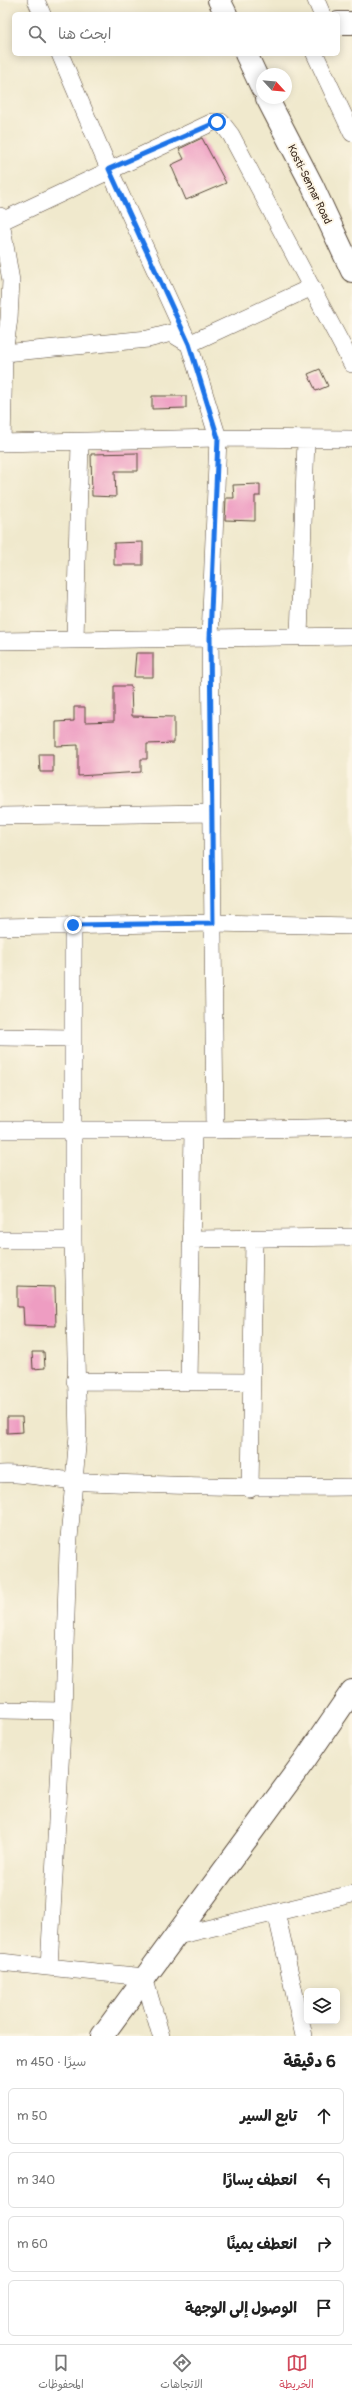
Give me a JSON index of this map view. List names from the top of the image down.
{
  "streets": {
    "main road": ["Kosti-Sennar Road"]
  },
  "north": "bottom right",
  "page": {
    "search": "ابحث هنا",
    "heading": ["6 دقيقة", "سيرًا · 450 m"],
    "list": [
      ["تابع السير", "50 m"],
      ["انعطف يسارًا", "340 m"],
      ["انعطف يمينًا", "60 m"],
      "الوصول إلى الوجهة"
    ],
    "nav": ["الخريطة", "الاتجاهات", "المحفوظات"]
  }
}
